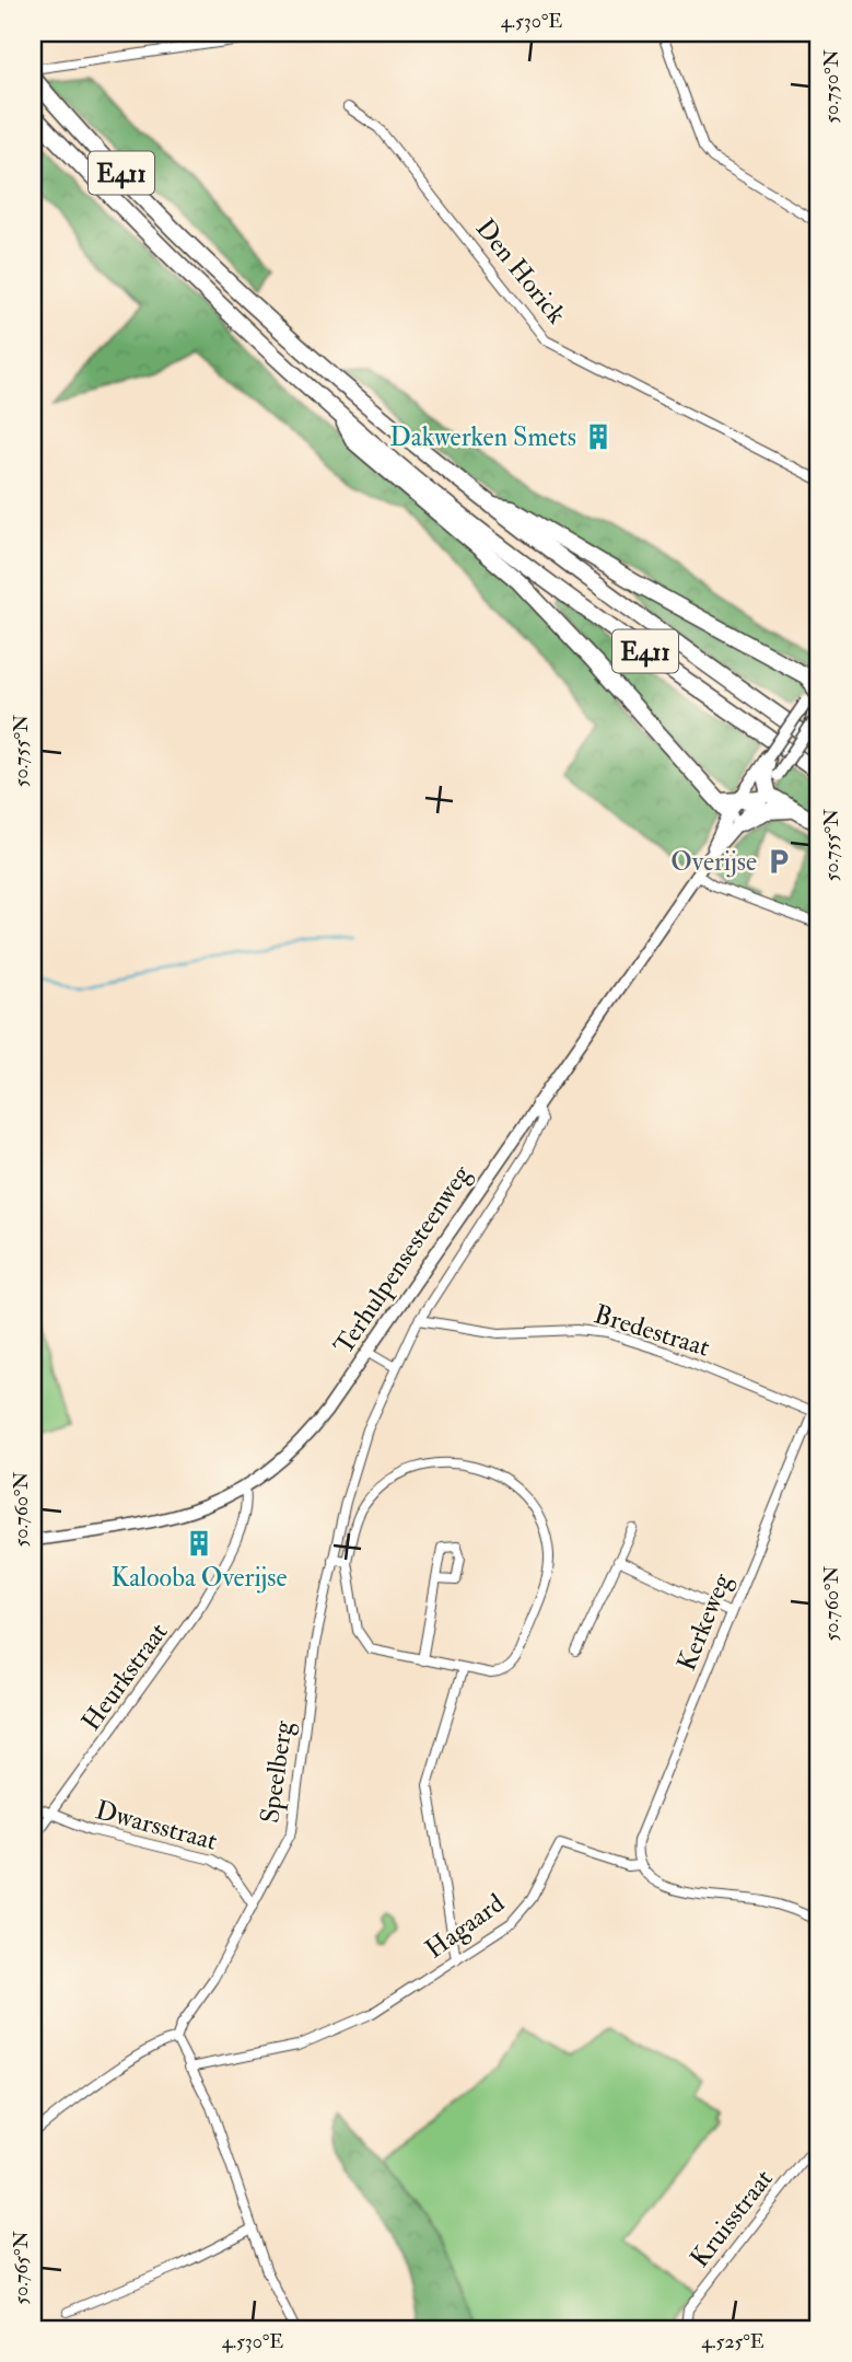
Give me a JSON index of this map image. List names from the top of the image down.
{
  "streets": {
    "highway": ["E411"],
    "main road": ["Terhulpensesteenweg"],
    "street": [
      "Den Horick",
      "Bredestraat",
      "Kerkeweg",
      "Heurkstraat",
      "Speelberg",
      "Dwarsstraat",
      "Hagaard",
      "Kruisstraat"
    ]
  },
  "crossings": [
    ["Terhulpensesteenweg", "Heurkstraat"],
    ["Terhulpensesteenweg", "Speelberg"],
    ["Bredestraat", "Kerkeweg"],
    ["Bredestraat", "Speelberg"],
    ["Kerkeweg", "Hagaard"],
    ["Heurkstraat", "Dwarsstraat"],
    ["Speelberg", "Dwarsstraat"]
  ],
  "places": {
    "building": ["Dakwerken Smets", "Kalooba Overijse"],
    "parking": ["Overijse"]
  },
  "coordinates": [
    "4.530°E",
    "50.750°N",
    "50.755°N",
    "50.760°N",
    "50.765°N",
    "4.525°E"
  ]
}
